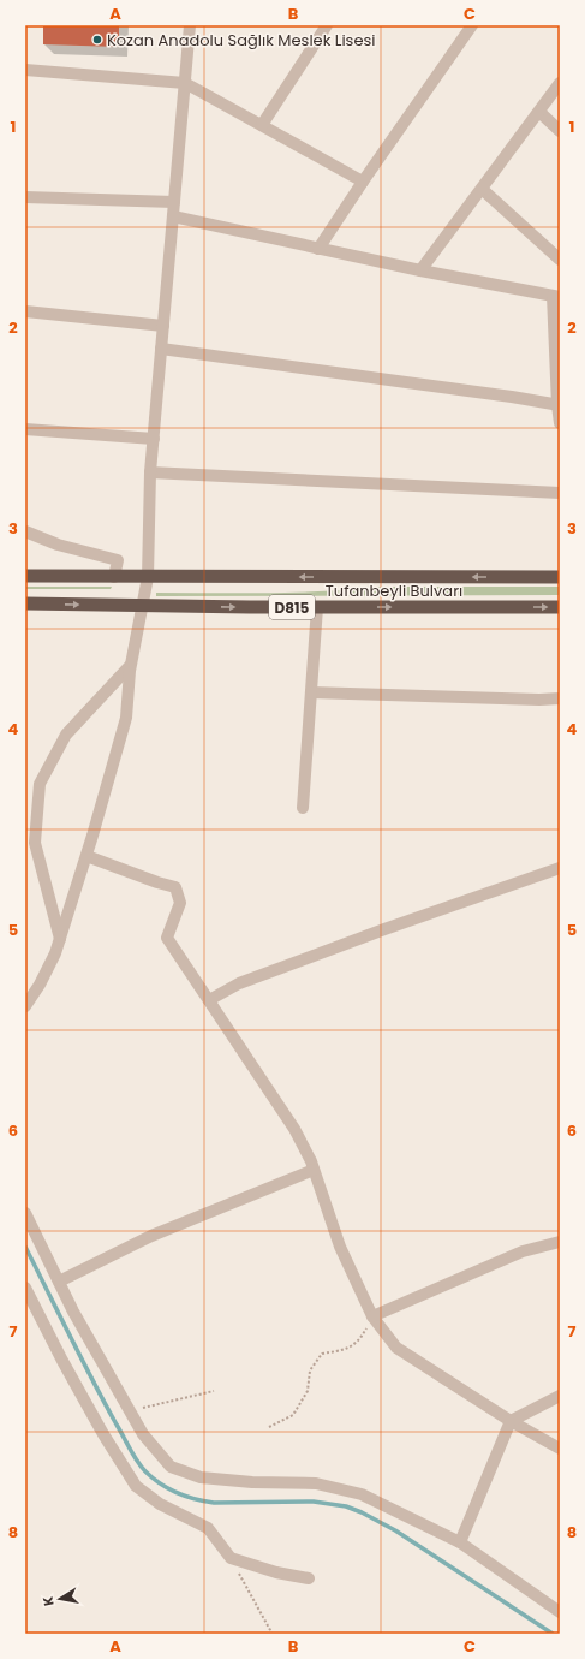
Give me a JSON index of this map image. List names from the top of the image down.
{
  "streets": {
    "highway": ["Tufanbeyli Bulvarı", "D815"]
  },
  "places": ["Kozan Anadolu Sağlık Meslek Lisesi"],
  "north": "left",
  "grid": {
    "columns": ["A", "B", "C"],
    "rows": [
      "1",
      "2",
      "3",
      "4",
      "5",
      "6",
      "7",
      "8"
    ]
  }
}
